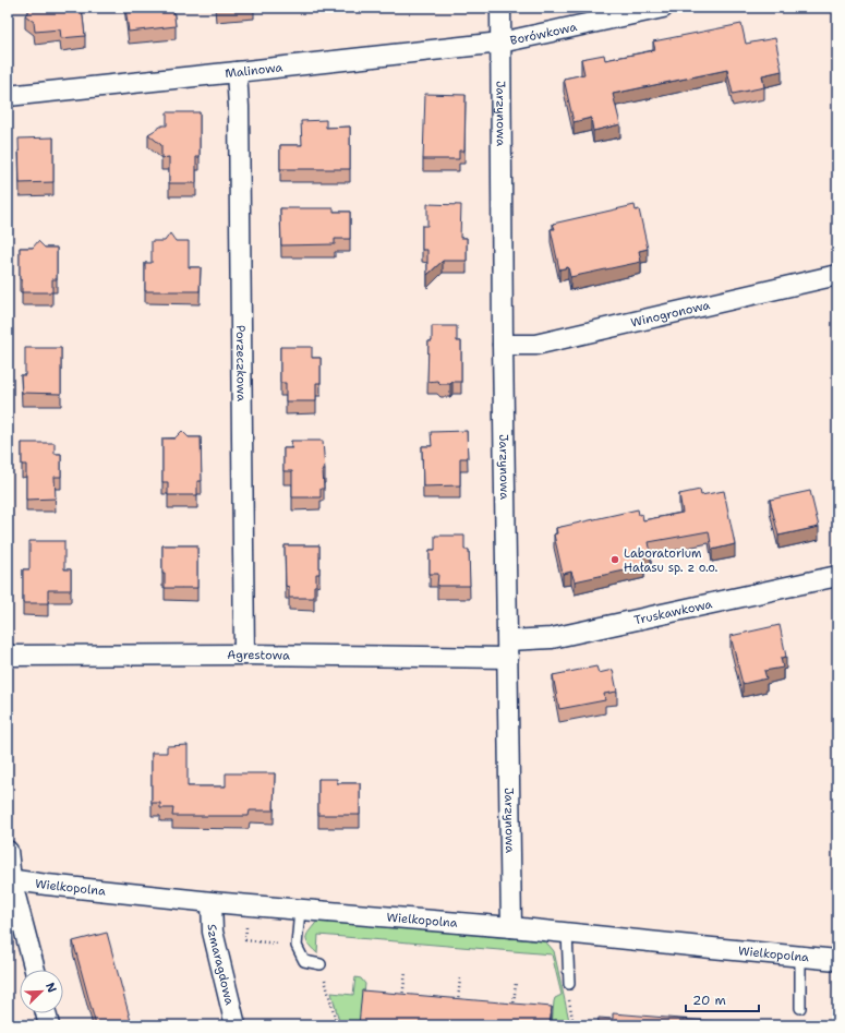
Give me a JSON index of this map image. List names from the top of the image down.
{
  "streets": {
    "street": [
      "Borówkowa",
      "Malinowa",
      "Jarzynowa",
      "Winogronowa",
      "Porzeczkowa",
      "Truskawkowa",
      "Agrestowa",
      "Wielkopolna",
      "Szmaragdowa"
    ]
  },
  "crossings": [
    ["Borówkowa", "Malinowa"],
    ["Borówkowa", "Jarzynowa"],
    ["Malinowa", "Jarzynowa"],
    ["Malinowa", "Porzeczkowa"],
    ["Jarzynowa", "Winogronowa"],
    ["Jarzynowa", "Truskawkowa"],
    ["Jarzynowa", "Agrestowa"],
    ["Jarzynowa", "Wielkopolna"],
    ["Porzeczkowa", "Agrestowa"],
    ["Truskawkowa", "Agrestowa"],
    ["Wielkopolna", "Szmaragdowa"]
  ],
  "places": ["Laboratorium Hałasu sp. z o.o."],
  "scale_bar": "20 m",
  "north": "top right"
}
